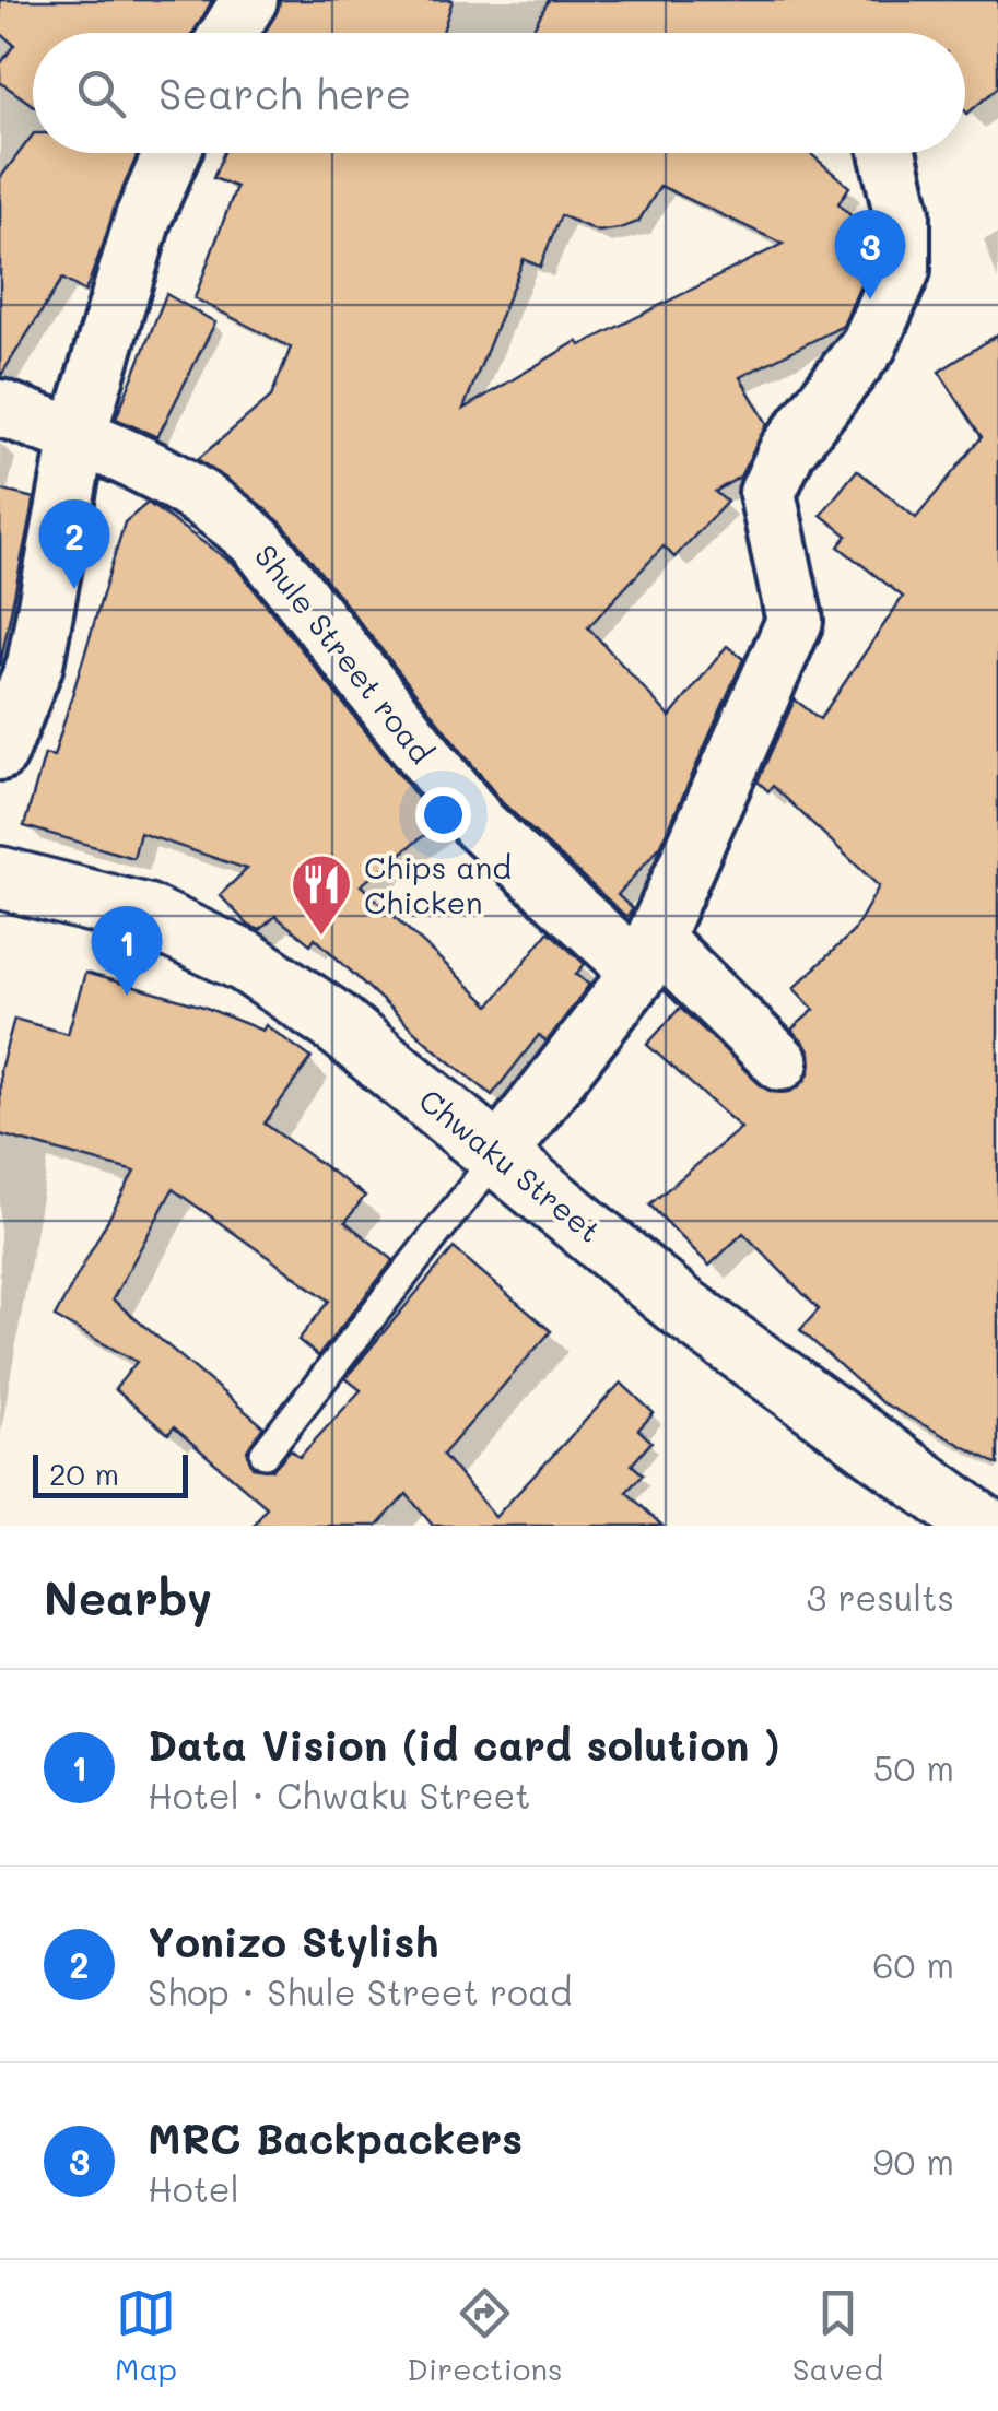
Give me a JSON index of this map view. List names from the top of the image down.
{
  "streets": {
    "main road": ["Chwaku Street"],
    "street": ["Shule Street road"]
  },
  "places": {
    "restaurant": ["Chips and Chicken"]
  },
  "scale_bar": "20 m",
  "page": {
    "search": "Search here",
    "pins": ["3", "2", "1"],
    "scale": "20 m",
    "heading": ["Nearby", "3 results"],
    "list": [
      {
        "mark": "1",
        "name": "Data Vision (id card solution )",
        "note": "Hotel · Chwaku Street",
        "value": "50 m"
      },
      {
        "mark": "2",
        "name": "Yonizo Stylish",
        "note": "Shop · Shule Street road",
        "value": "60 m"
      },
      {
        "mark": "3",
        "name": "MRC Backpackers",
        "note": "Hotel",
        "value": "90 m"
      }
    ],
    "nav": ["Map", "Directions", "Saved"]
  }
}
